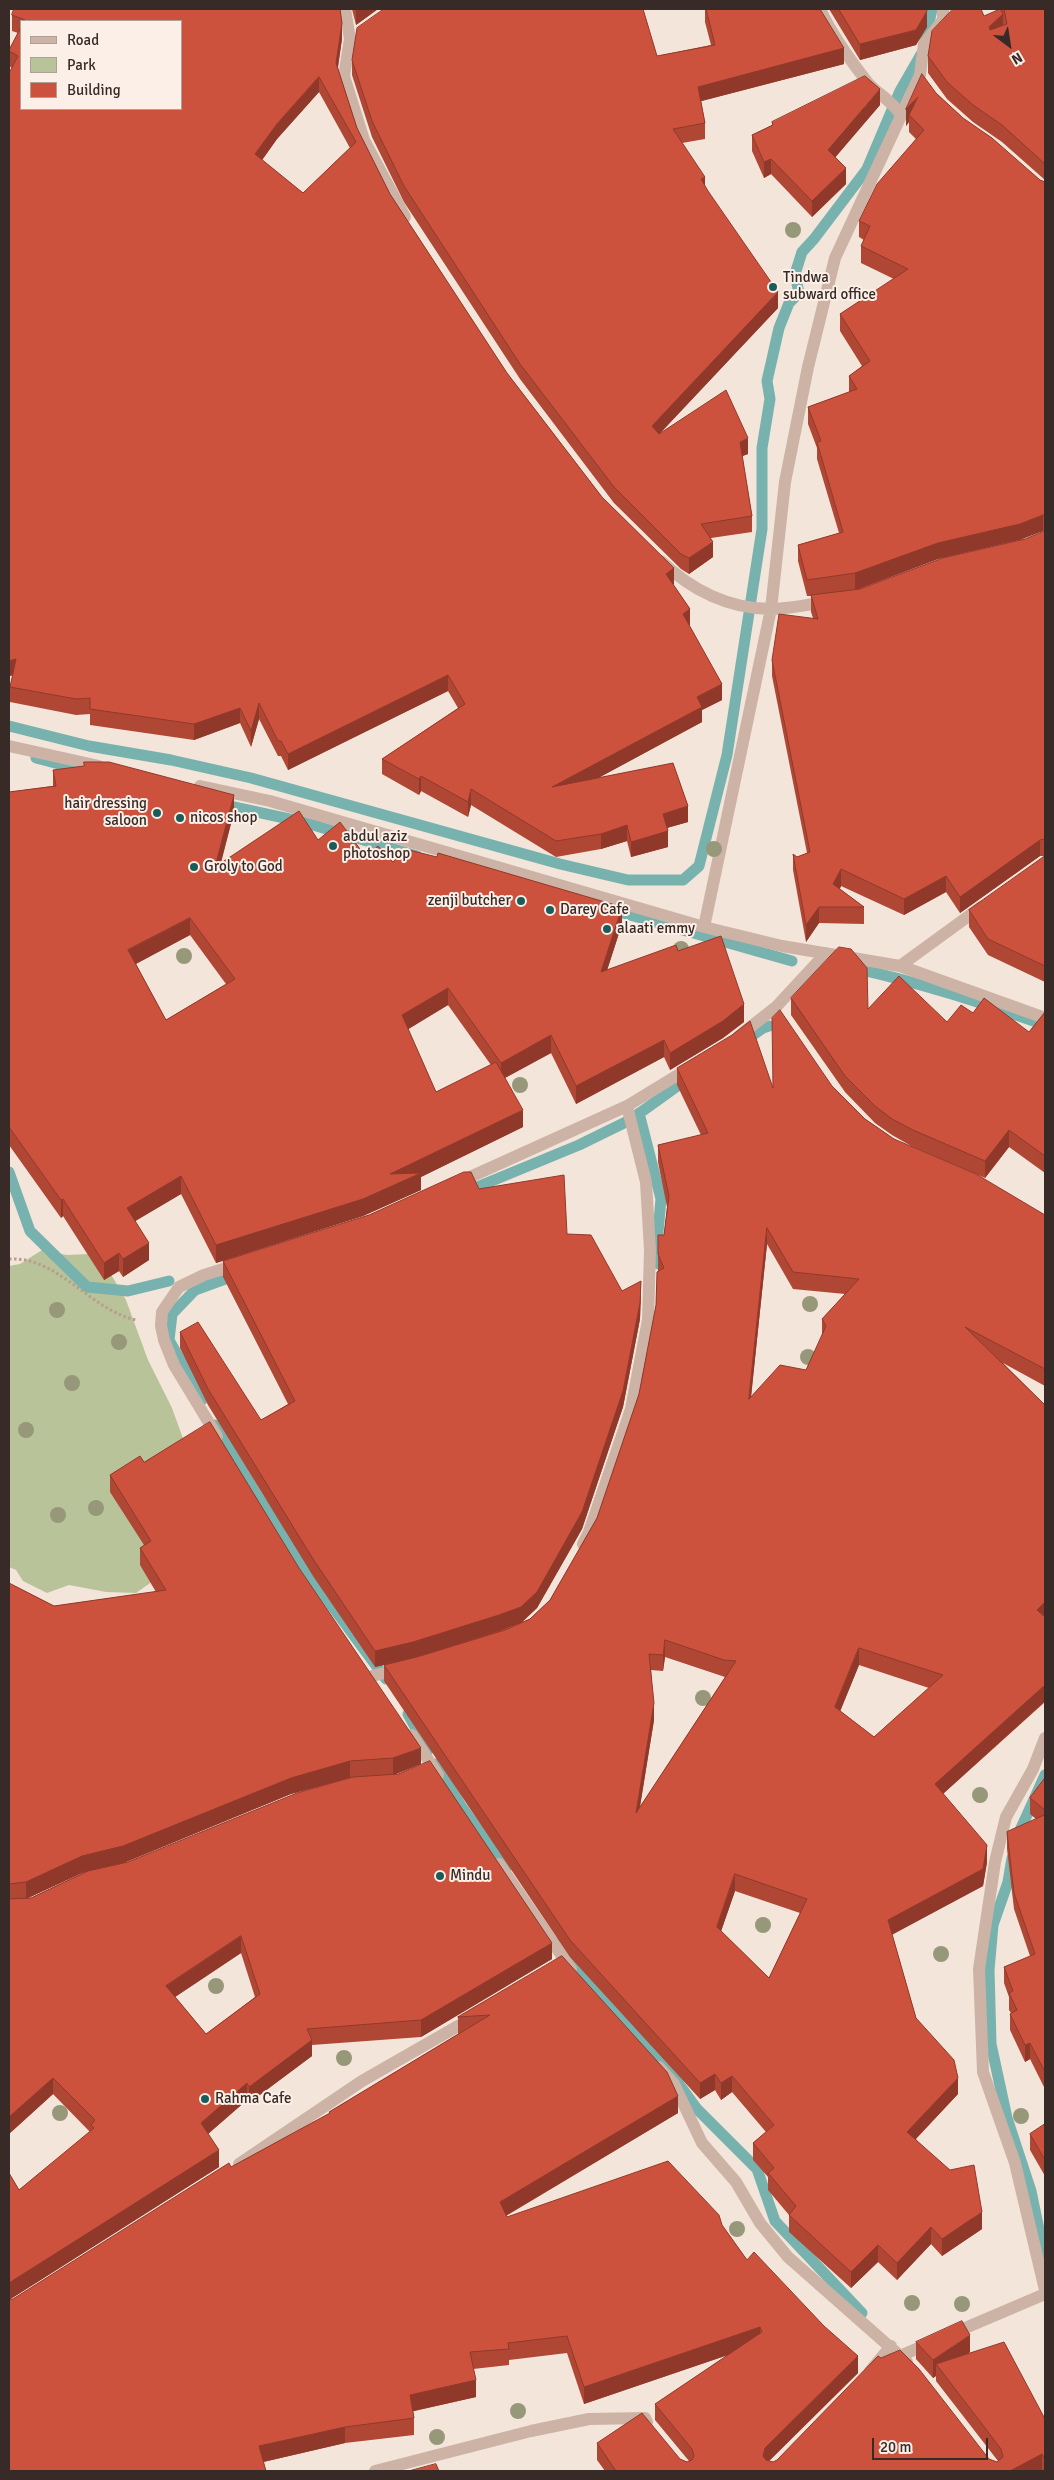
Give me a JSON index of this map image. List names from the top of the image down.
{
  "places": [
    "Tindwa subward office",
    "hair dressing saloon",
    "nicos shop",
    "abdul aziz photoshop",
    "Groly to God",
    "zenji butcher",
    "Darey Cafe",
    "alaati emmy",
    "Mindu",
    "Rahma Cafe"
  ],
  "legend": ["Road", "Park", "Building"],
  "scale_bar": "20 m",
  "north": "bottom right"
}
